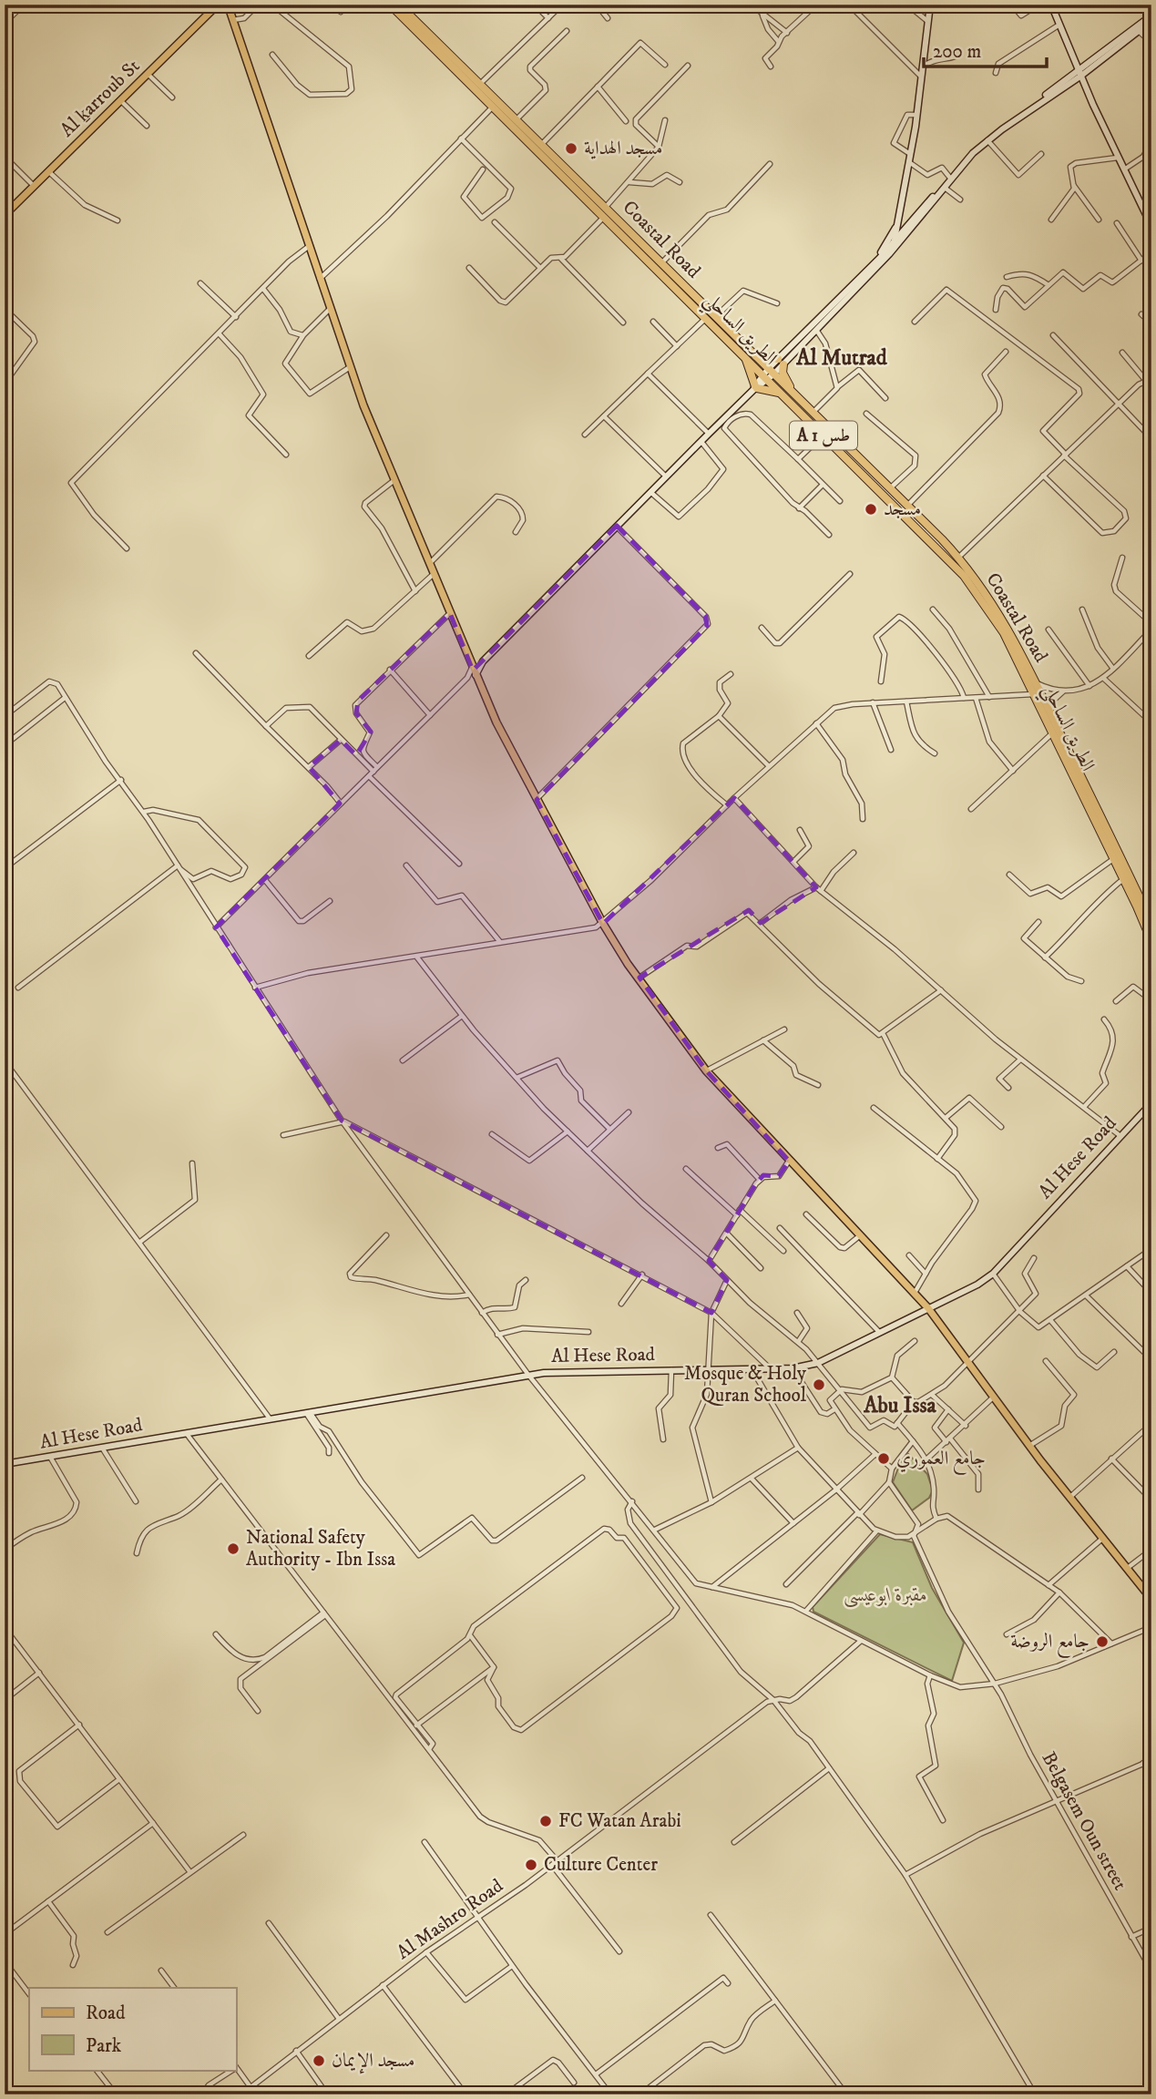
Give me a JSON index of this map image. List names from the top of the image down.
{
  "streets": {
    "highway": ["Coastal Road", "الطريق الساحلي", "A 1 طس"],
    "main road": ["Al ḵarroub St"],
    "street": ["Al Hese Road", "Belgasem Oun street", "Al Mashro Road"]
  },
  "crossings": [
    ["Coastal Road", "الطريق الساحلي"]
  ],
  "districts": ["Al Mutrad", "Abu Issa"],
  "parks": ["مقبرة ابوعيسى"],
  "places": [
    "مسجد الهداية",
    "مسجد",
    "Mosque & Holy Quran School",
    "جامع العموري",
    "National Safety Authority - Ibn Issa",
    "جامع الروضة",
    "FC Watan Arabi",
    "Culture Center",
    "مسجد الإيمان"
  ],
  "legend": ["Road", "Park"],
  "scale_bar": "200 m"
}
